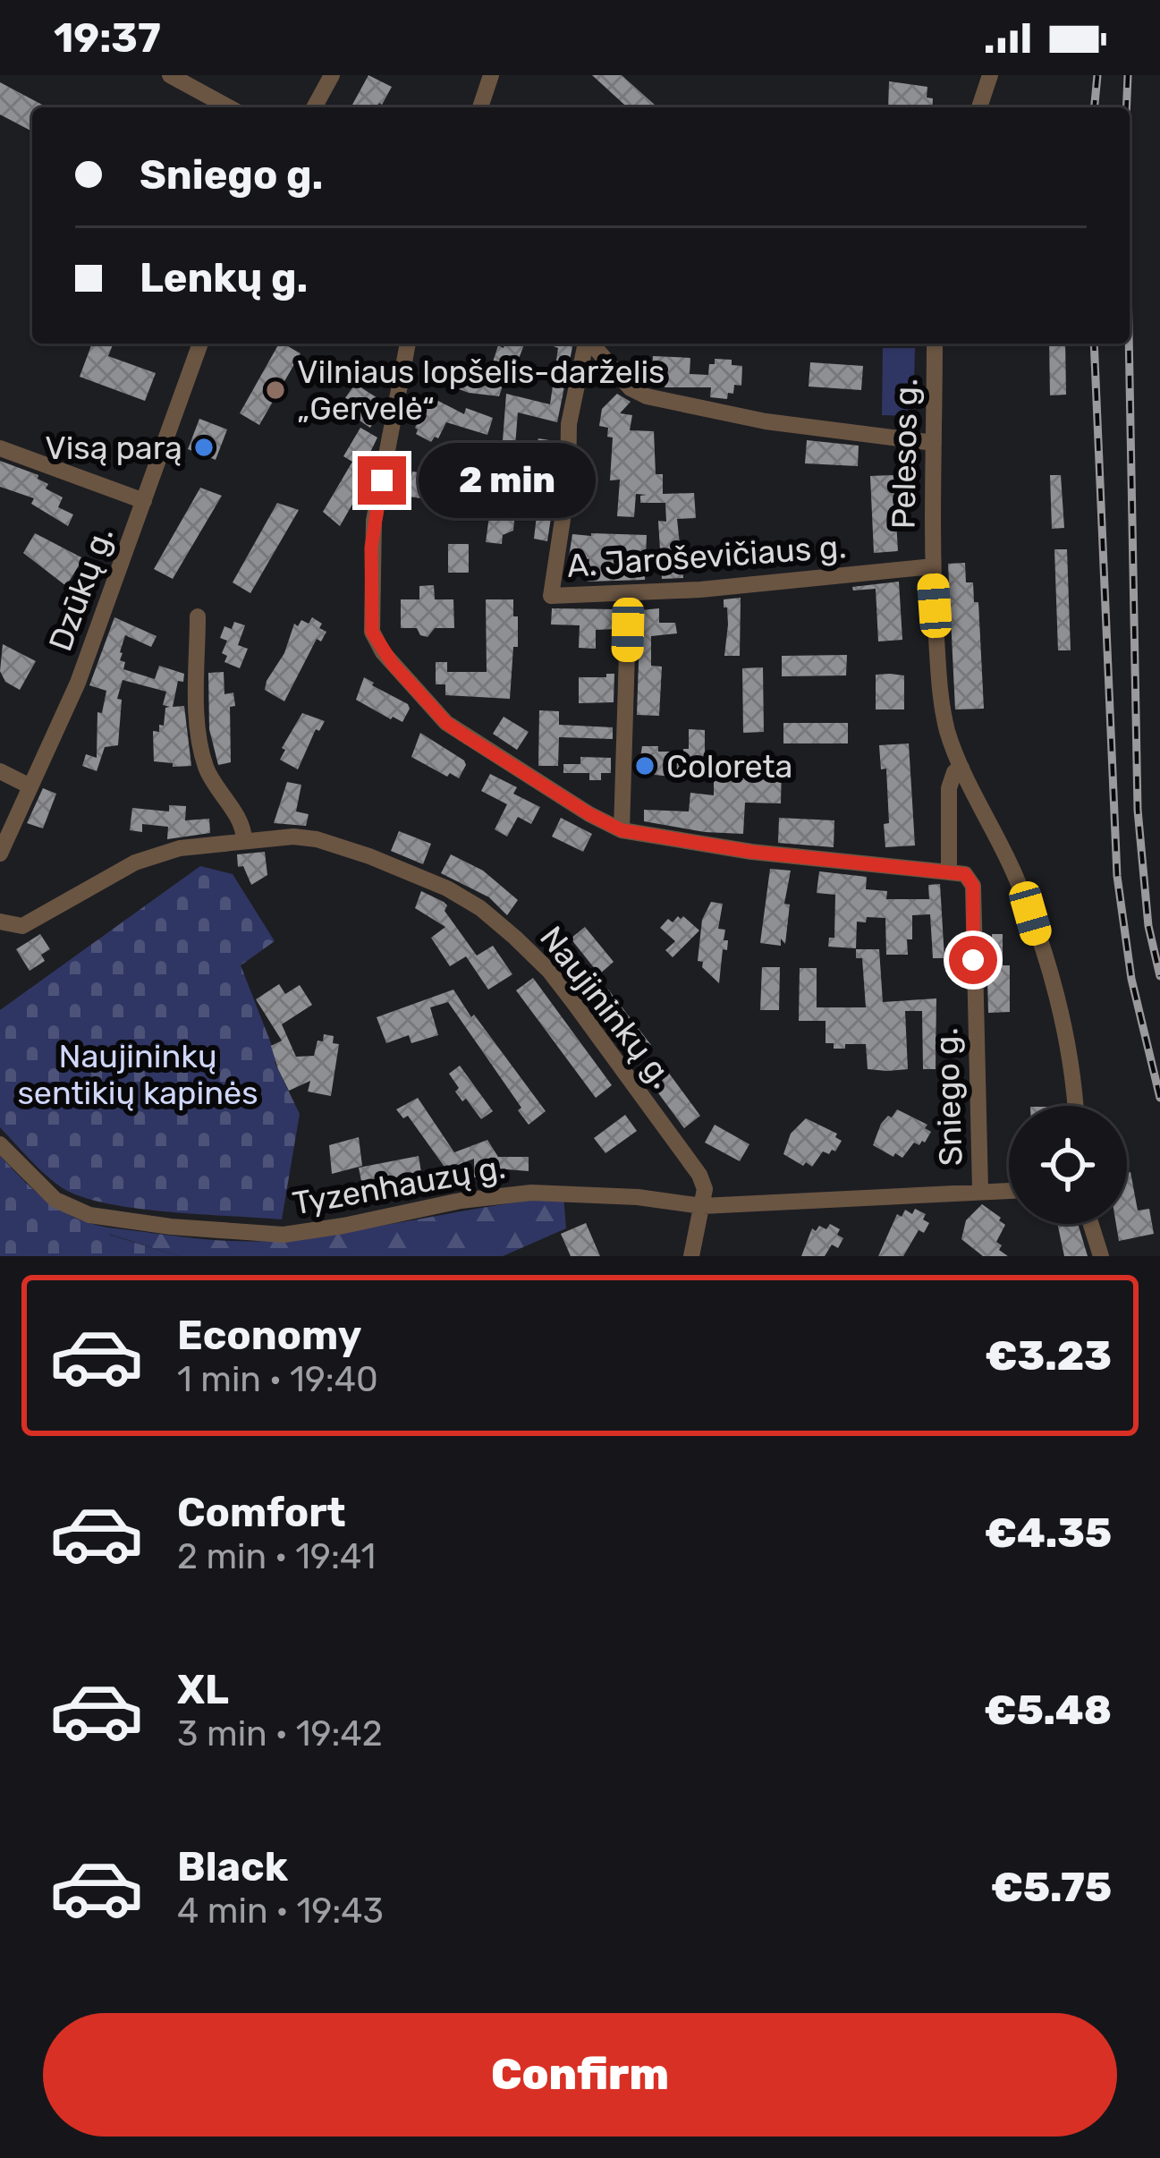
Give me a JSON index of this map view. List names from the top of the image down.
{
  "streets": {
    "street": [
      "Pelesos g.",
      "A. Jaroševičiaus g.",
      "Dzūkų g.",
      "Naujininkų g.",
      "Sniego g.",
      "Tyzenhauzų g."
    ]
  },
  "crossings": [
    ["Pelesos g.", "A. Jaroševičiaus g."],
    ["Naujininkų g.", "Tyzenhauzų g."],
    ["Sniego g.", "Tyzenhauzų g."]
  ],
  "parks": ["Naujininkų sentikių kapinės"],
  "places": ["Vilniaus lopšelis-darželis „Gervelė“", "Visą parą", "Coloreta"],
  "page": {
    "status": "19:37",
    "banner": ["Sniego g.", "Lenkų g."],
    "bubble": "2 min",
    "list": [
      {
        "name": "Economy",
        "note": "1 min · 19:40",
        "value": "€3.23"
      },
      {
        "name": "Comfort",
        "note": "2 min · 19:41",
        "value": "€4.35"
      },
      {
        "name": "XL",
        "note": "3 min · 19:42",
        "value": "€5.48"
      },
      {
        "name": "Black",
        "note": "4 min · 19:43",
        "value": "€5.75"
      }
    ],
    "buttons": "Confirm"
  }
}
